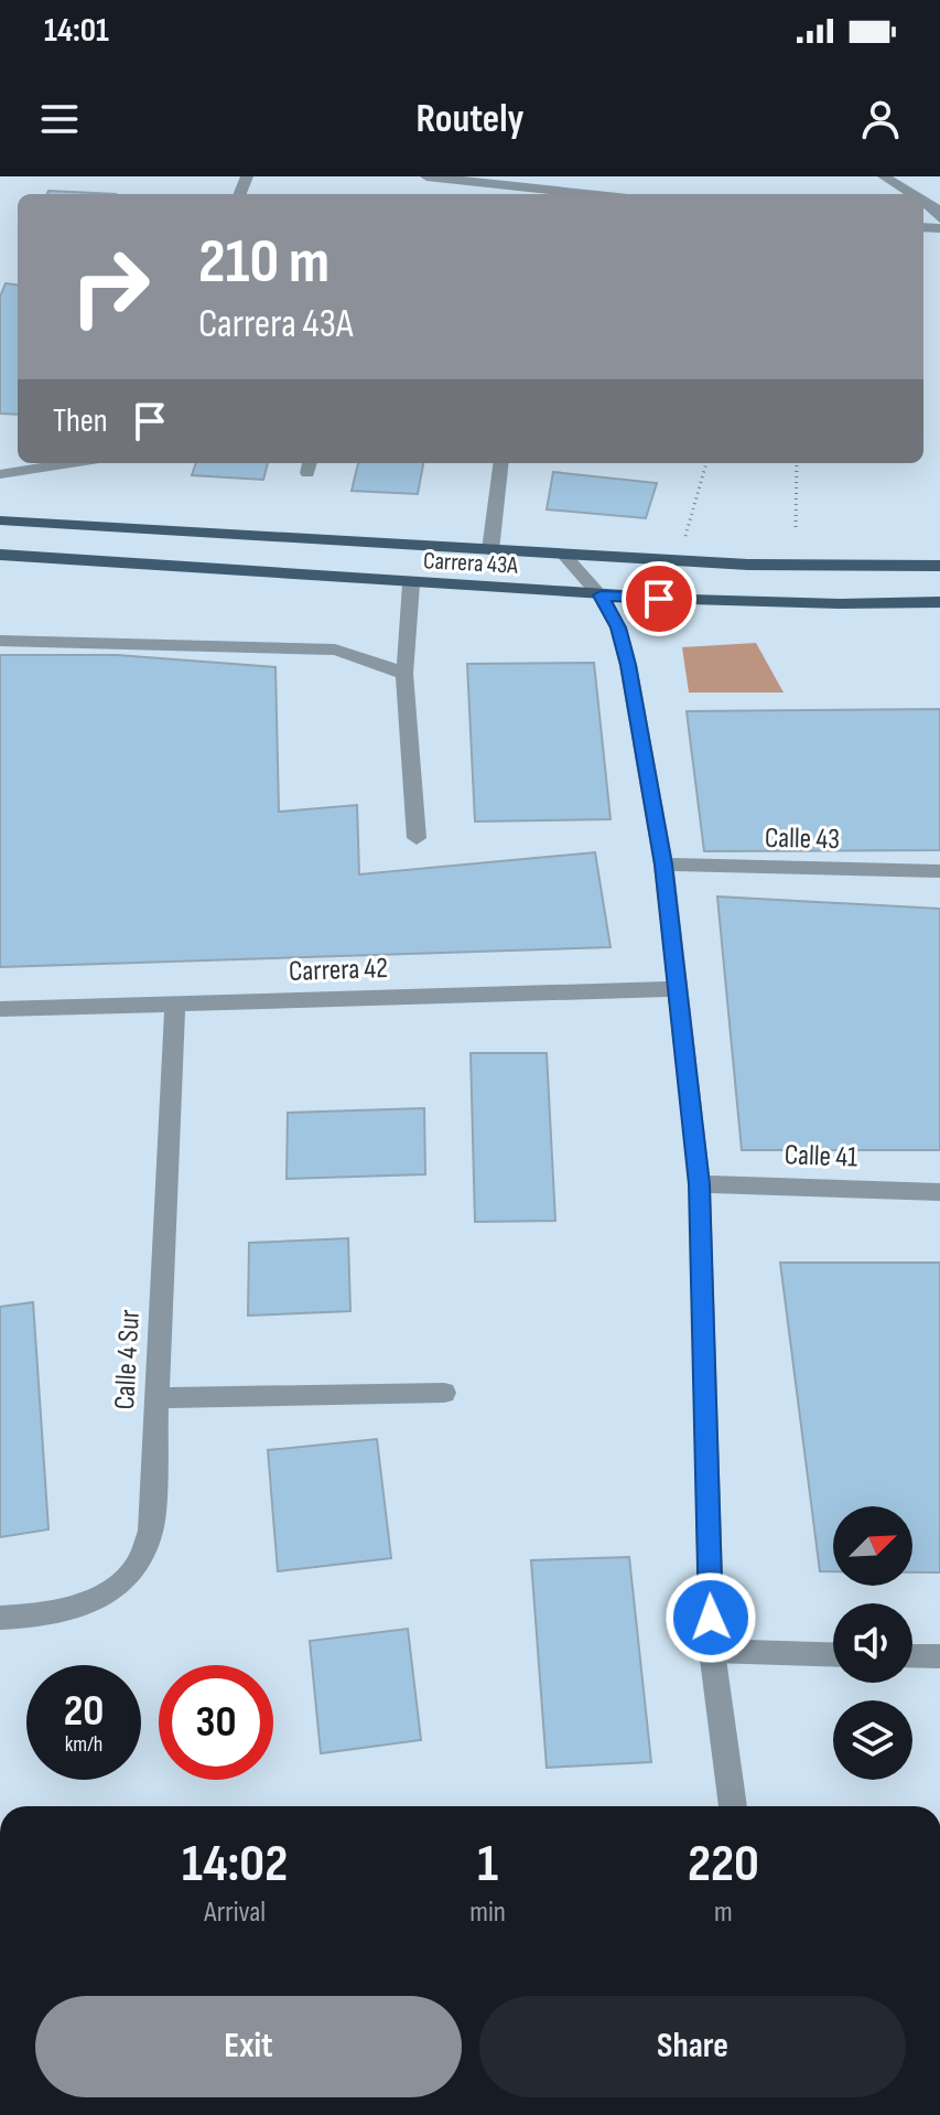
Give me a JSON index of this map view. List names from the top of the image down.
{
  "streets": {
    "main road": ["Carrera 43A"],
    "street": [
      "Calle 43",
      "Carrera 42",
      "Calle 41",
      "Calle 4 Sur"
    ]
  },
  "crossings": [
    ["Carrera 42", "Calle 4 Sur"]
  ],
  "north": "top right",
  "page": {
    "status": "14:01",
    "header": "Routely",
    "turn": ["210 m", "Carrera 43A"],
    "then": "Then",
    "speed": "20 km/h",
    "limit": "30",
    "eta": [
      "14:02",
      "Arrival",
      "1",
      "min",
      "220",
      "m"
    ],
    "buttons": ["Exit", "Share"]
  }
}
